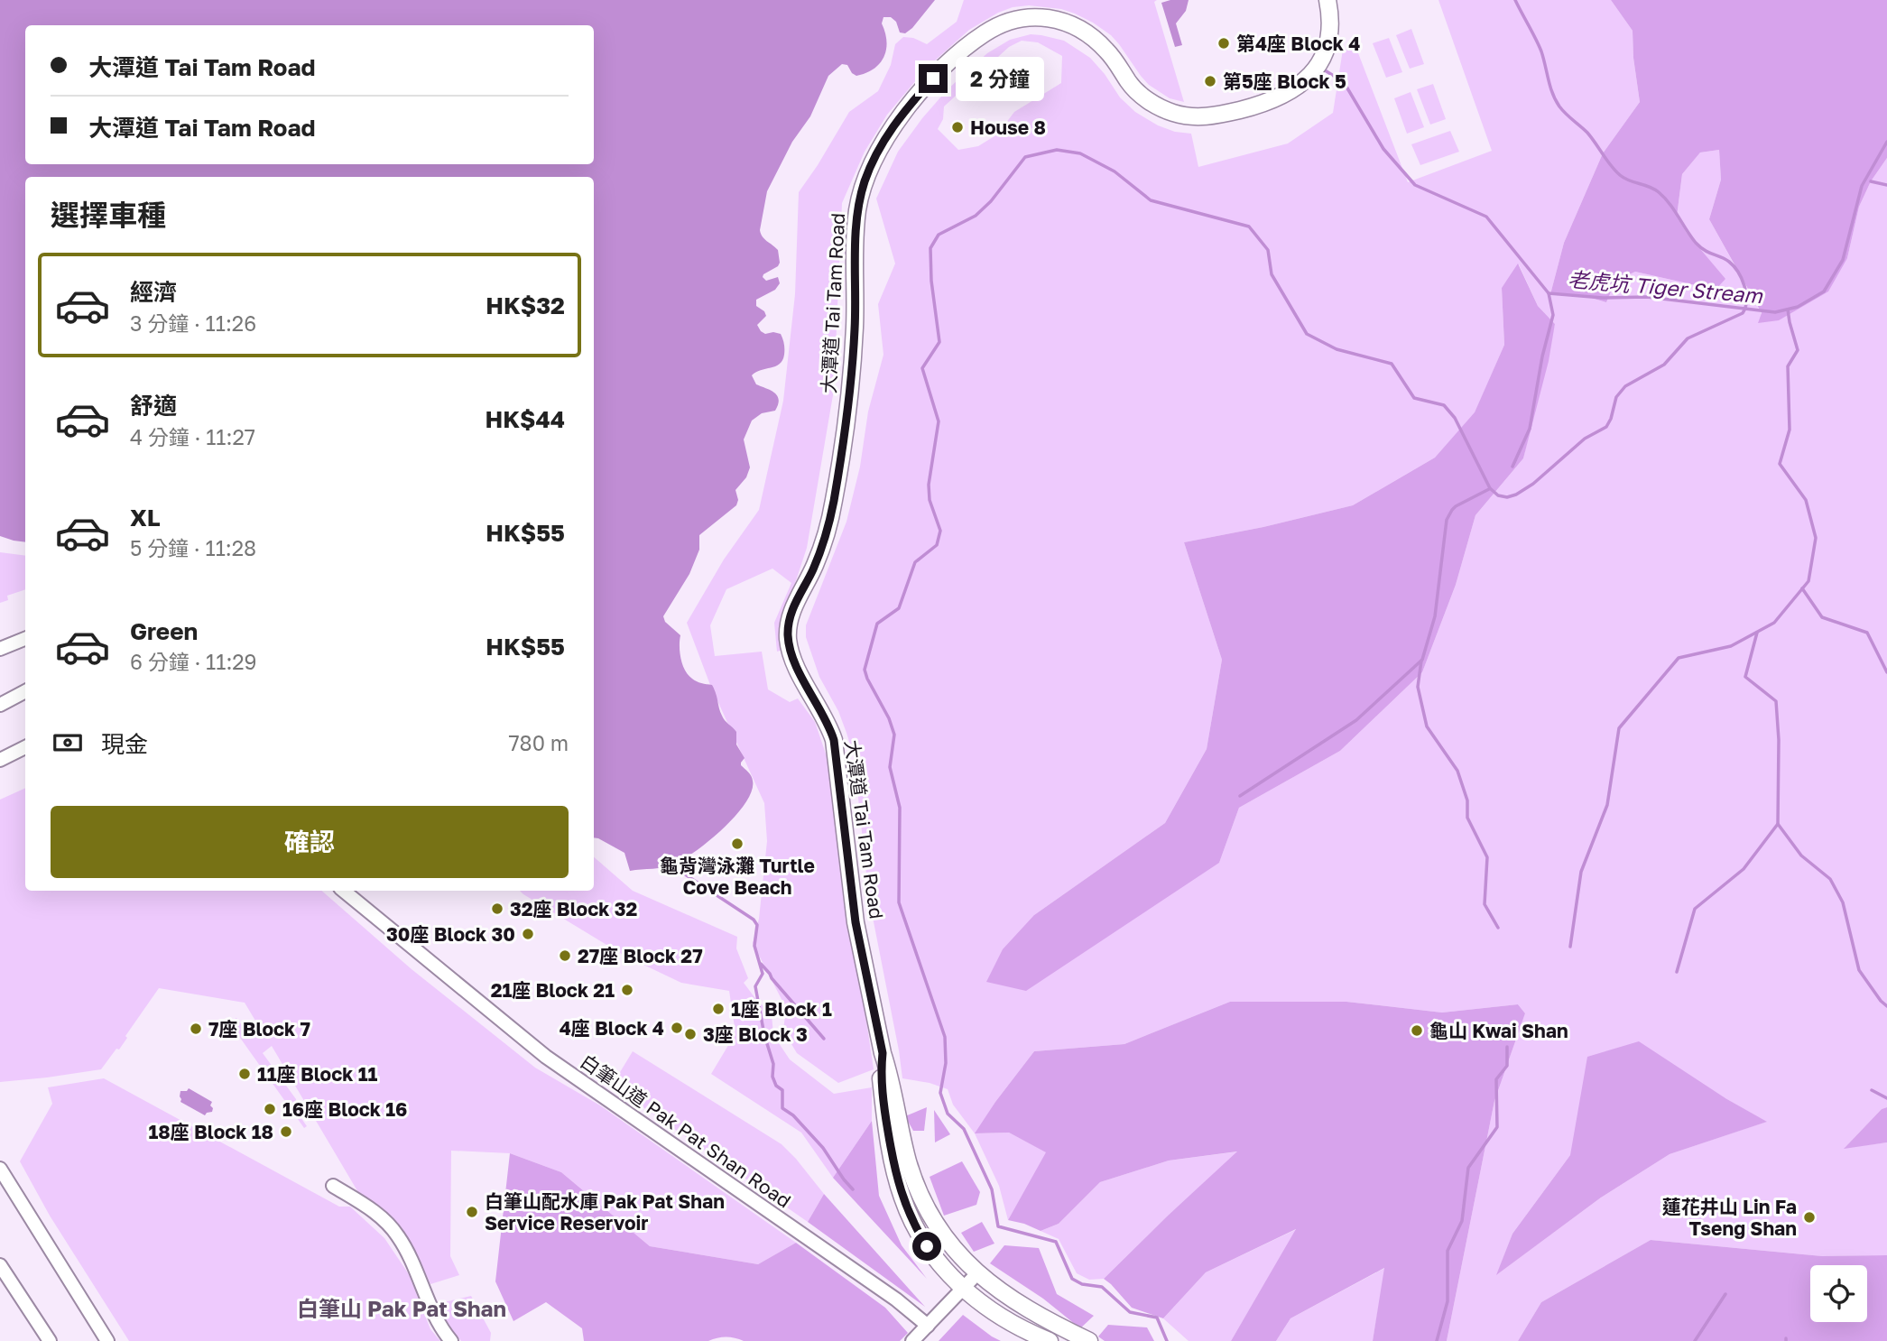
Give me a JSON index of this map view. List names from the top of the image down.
{
  "streets": {
    "main road": ["大潭道 Tai Tam Road"],
    "street": ["白筆山道 Pak Pat Shan Road"]
  },
  "districts": ["白筆山 Pak Pat Shan"],
  "water": ["老虎坑 Tiger Stream"],
  "places": [
    "第4座 Block 4",
    "第5座 Block 5",
    "House 8",
    "龜背灣泳灘 Turtle Cove Beach",
    "32座 Block 32",
    "30座 Block 30",
    "27座 Block 27",
    "21座 Block 21",
    "1座 Block 1",
    "4座 Block 4",
    "7座 Block 7",
    "龜山 Kwai Shan",
    "3座 Block 3",
    "11座 Block 11",
    "16座 Block 16",
    "18座 Block 18",
    "白筆山配水庫 Pak Pat Shan Service Reservoir",
    "蓮花井山 Lin Fa Tseng Shan"
  ],
  "page": {
    "banner": ["大潭道 Tai Tam Road", "大潭道 Tai Tam Road"],
    "bubble": "2 分鐘",
    "heading": "選擇車種",
    "list": [
      {
        "name": "經濟",
        "note": "3 分鐘 · 11:26",
        "value": "HK$32"
      },
      {
        "name": "舒適",
        "note": "4 分鐘 · 11:27",
        "value": "HK$44"
      },
      {
        "name": "XL",
        "note": "5 分鐘 · 11:28",
        "value": "HK$55"
      },
      {
        "name": "Green",
        "note": "6 分鐘 · 11:29",
        "value": "HK$55"
      }
    ],
    "pay": ["現金", "780 m"],
    "buttons": "確認"
  }
}
